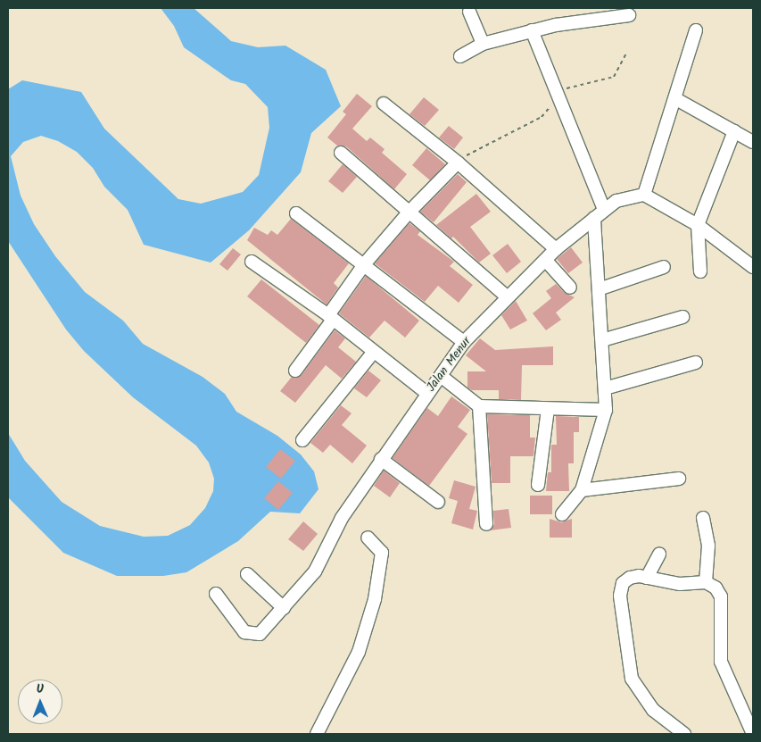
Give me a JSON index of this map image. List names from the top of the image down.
{
  "streets": {
    "street": ["Jalan Menur"]
  },
  "north": "top"
}
